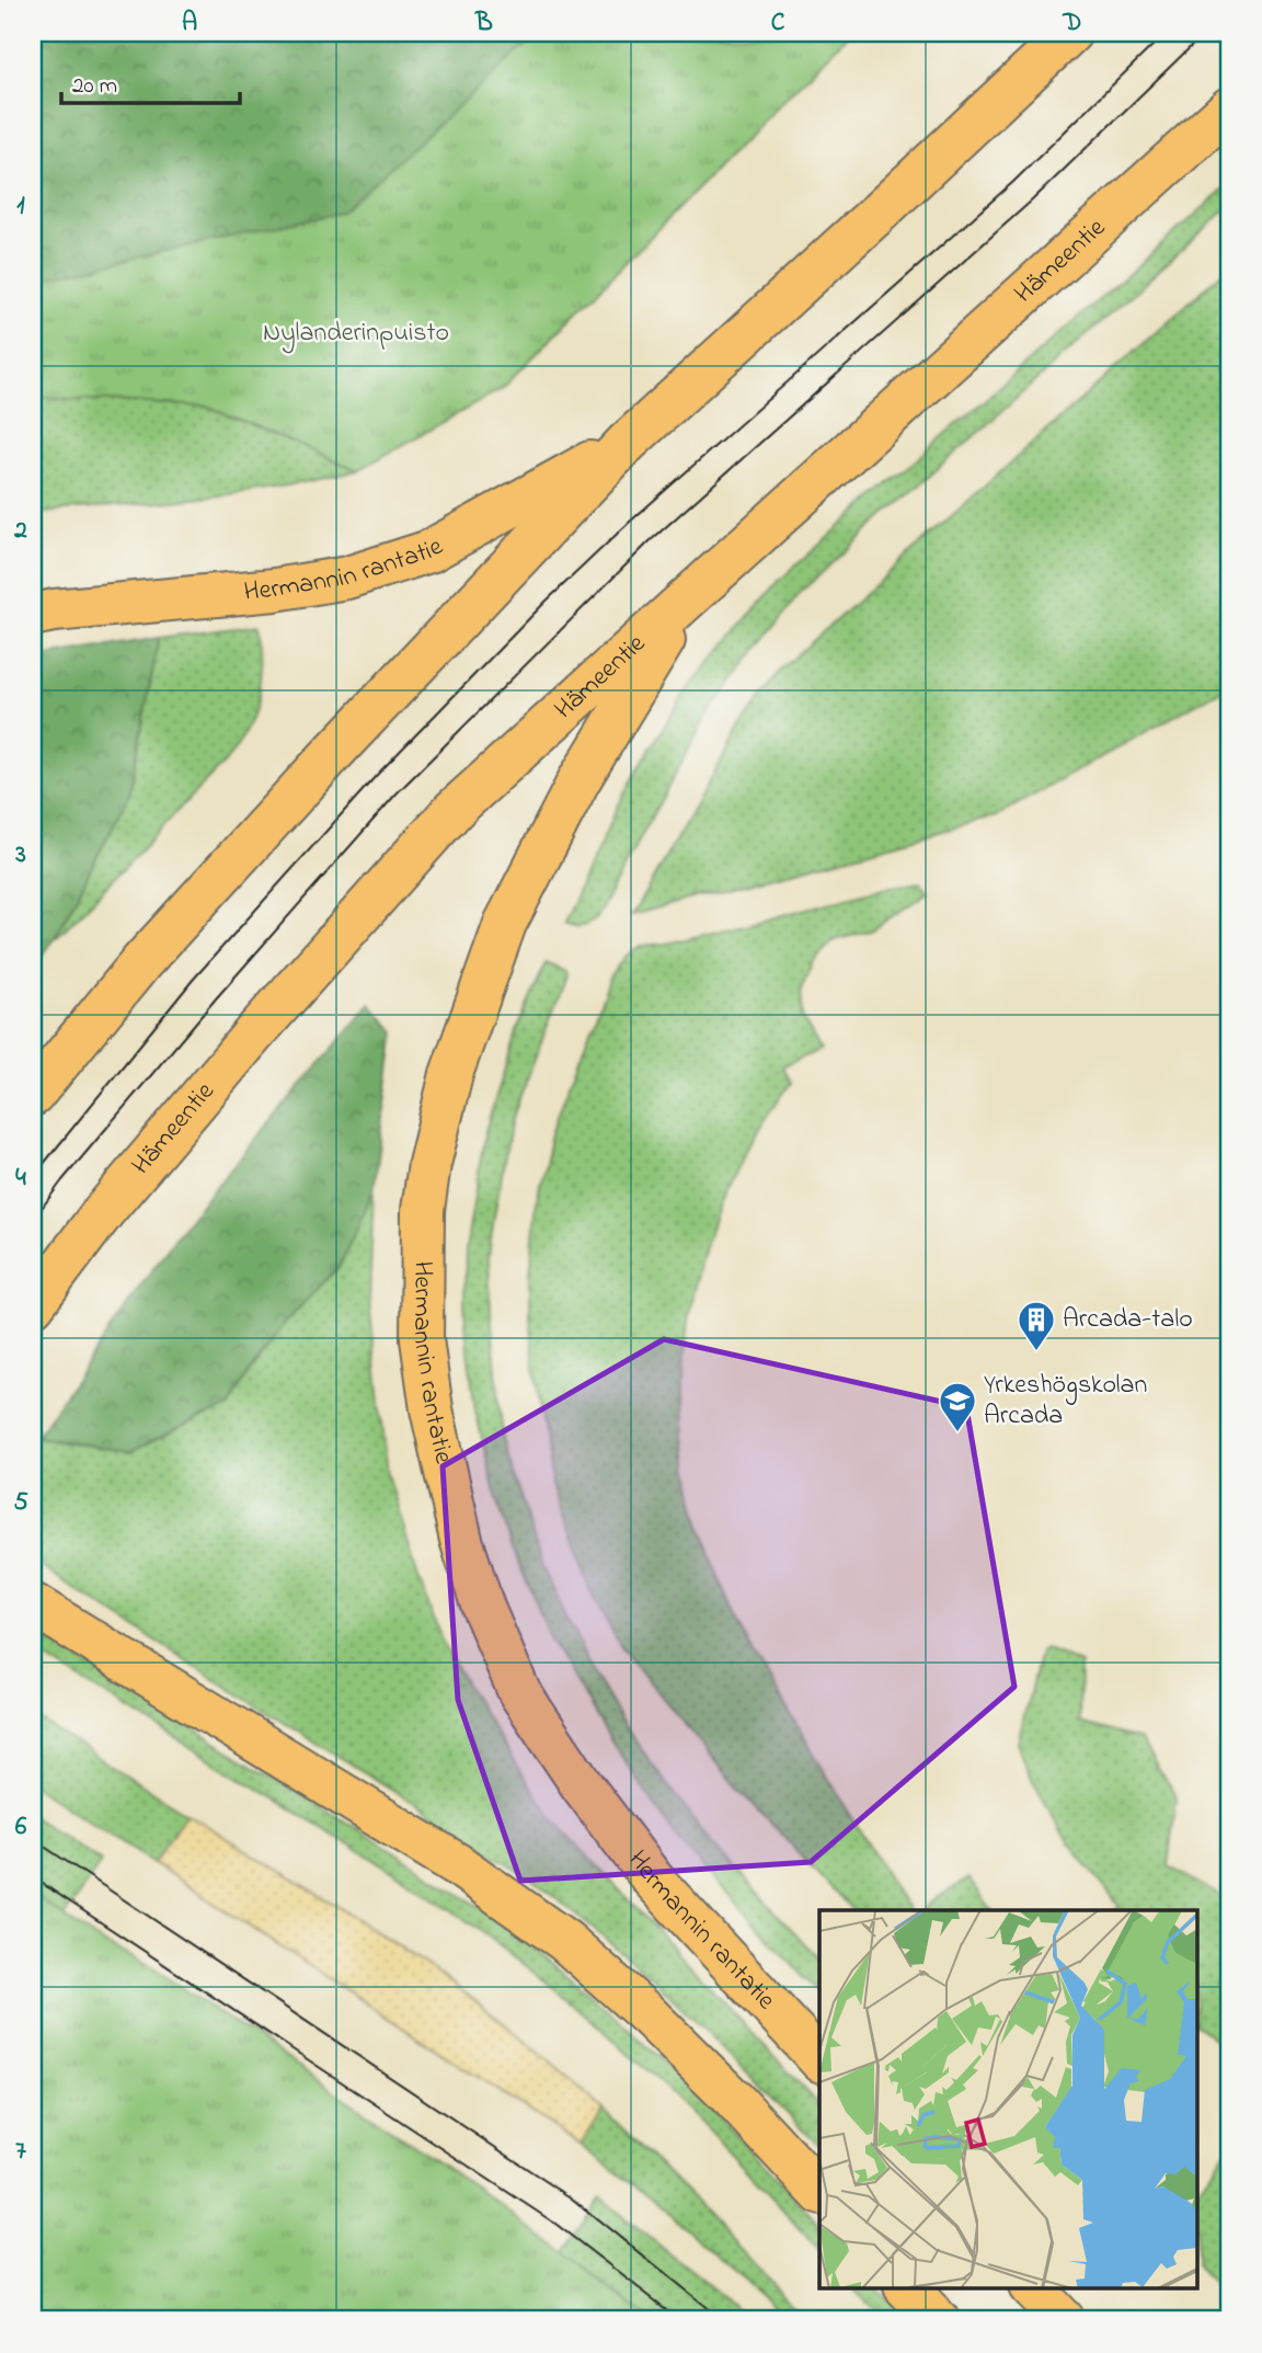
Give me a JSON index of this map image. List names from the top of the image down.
{
  "streets": {
    "main road": ["Hämeentie", "Hermannin rantatie"]
  },
  "crossings": [
    ["Hämeentie", "Hermannin rantatie"]
  ],
  "parks": ["Nylanderinpuisto"],
  "places": {
    "building": ["Arcada-talo"],
    "school or university": ["Yrkeshögskolan Arcada"]
  },
  "scale_bar": "20 m",
  "grid": {
    "columns": [
      "A",
      "B",
      "C",
      "D"
    ],
    "rows": [
      "1",
      "2",
      "3",
      "4",
      "5",
      "6",
      "7"
    ]
  }
}
